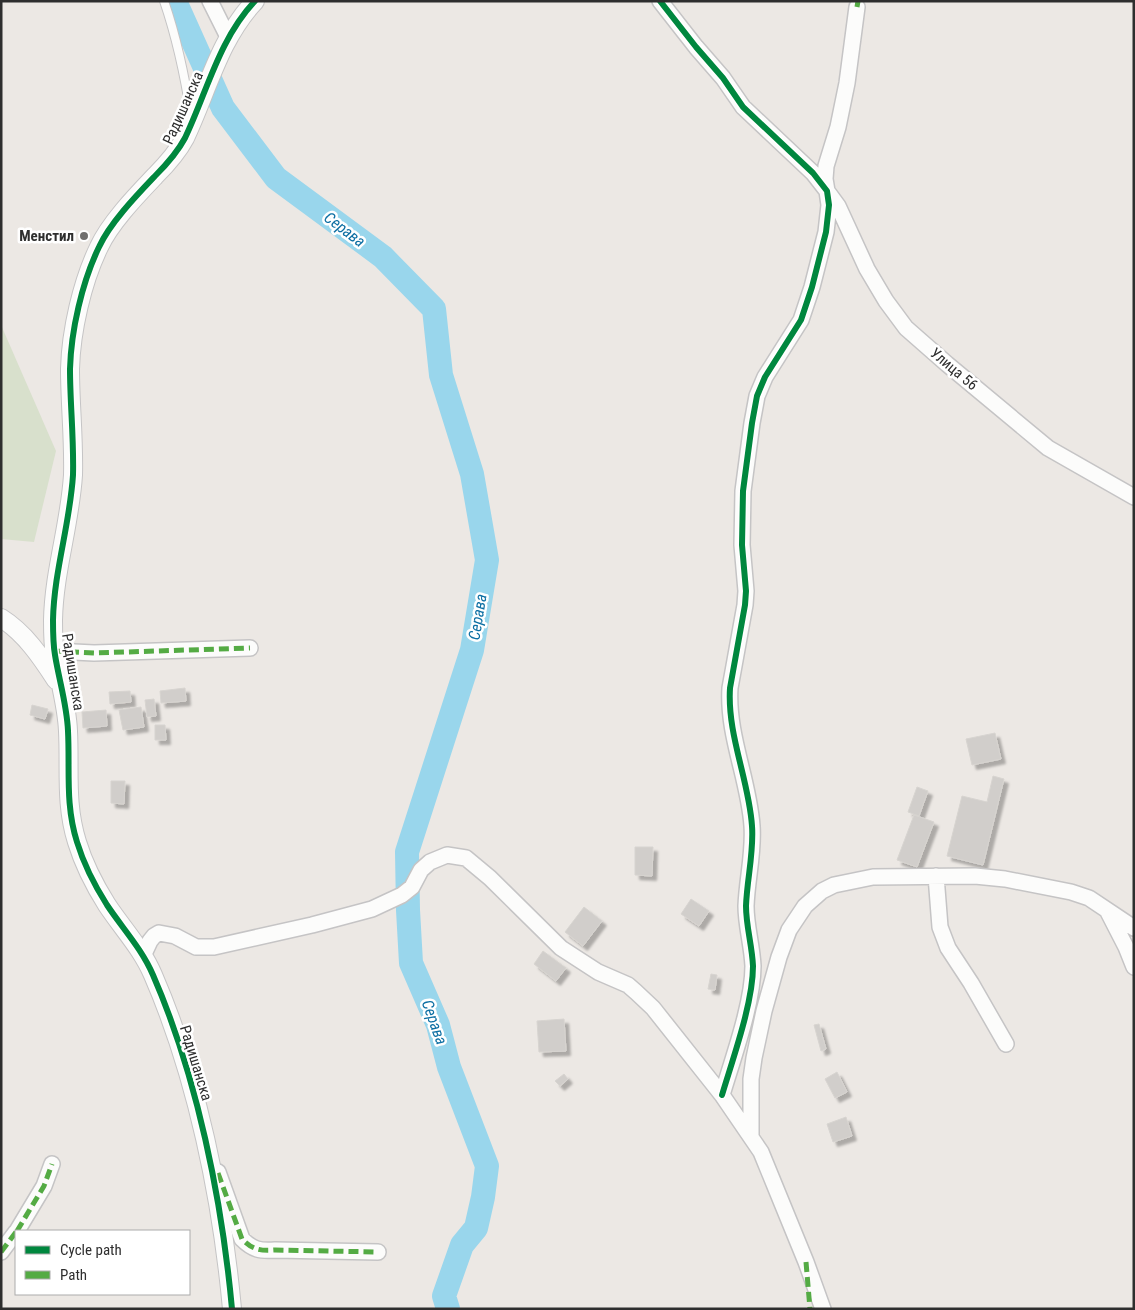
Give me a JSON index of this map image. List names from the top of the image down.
{
  "streets": {
    "street": ["Радишанска", "Улица 56"]
  },
  "water": ["Серава"],
  "places": ["Менстил"],
  "legend": ["Cycle path", "Path"]
}
